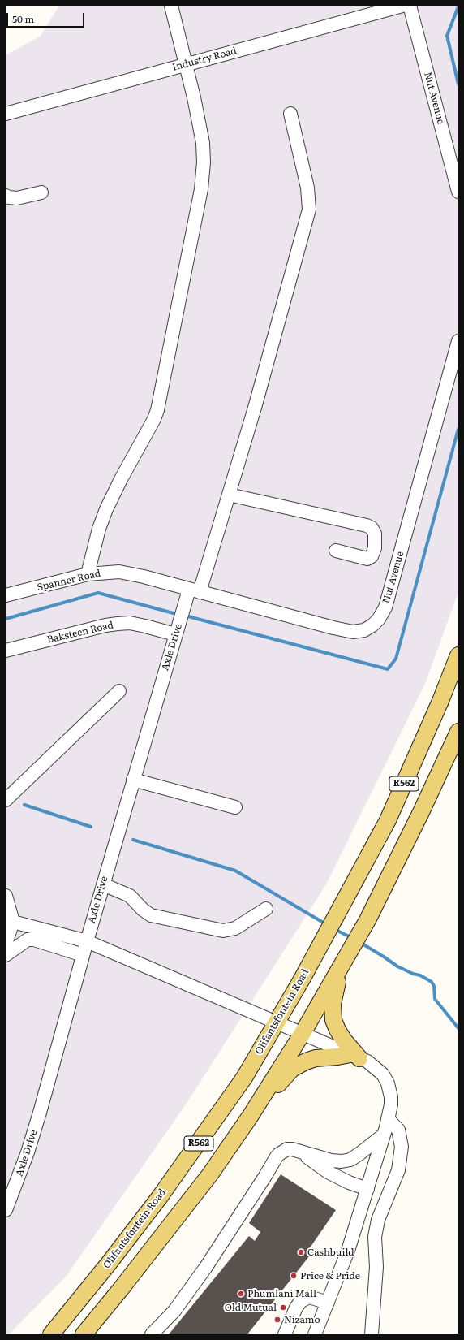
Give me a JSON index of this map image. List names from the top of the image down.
{
  "streets": {
    "main road": ["R562", "Olifantsfontein Road"],
    "street": [
      "Industry Road",
      "Nut Avenue",
      "Spanner Road",
      "Baksteen Road",
      "Axle Drive"
    ]
  },
  "crossings": [
    ["Nut Avenue", "Spanner Road"],
    ["Nut Avenue", "Axle Drive"],
    ["Spanner Road", "Axle Drive"],
    ["Baksteen Road", "Axle Drive"]
  ],
  "places": [
    "Cashbuild",
    "Price & Pride",
    "Phumlani Mall",
    "Old Mutual",
    "Nizamo"
  ],
  "scale_bar": "50 m"
}
